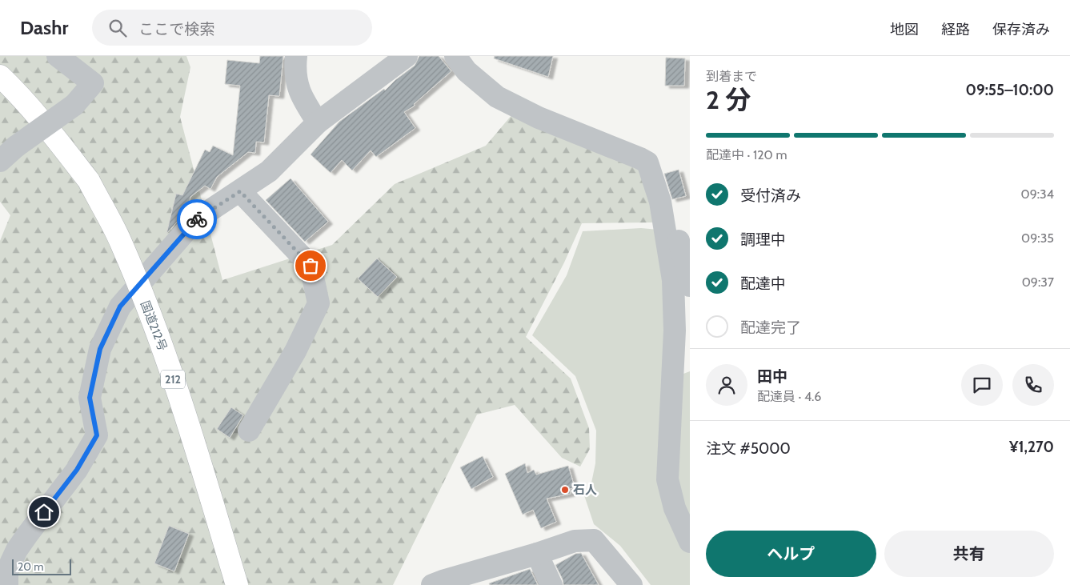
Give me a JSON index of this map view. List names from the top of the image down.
{
  "streets": {
    "highway": ["国道212号", "212"]
  },
  "places": ["石人"],
  "scale_bar": "20 m",
  "page": {
    "header": "Dashr",
    "search": "ここで検索",
    "nav": ["地図", "経路", "保存済み"],
    "heading": ["2 分", "到着まで", "09:55–10:00"],
    "panel": [
      "田中",
      "配達員 · 4.6",
      "注文 #5000",
      "¥1,270"
    ],
    "bar": "配達中 · 120 m",
    "list": [
      ["受付済み", "09:34"],
      ["調理中", "09:35"],
      ["配達中", "09:37"],
      "配達完了"
    ],
    "buttons": ["ヘルプ", "共有"],
    "scale": "20 m"
  }
}
